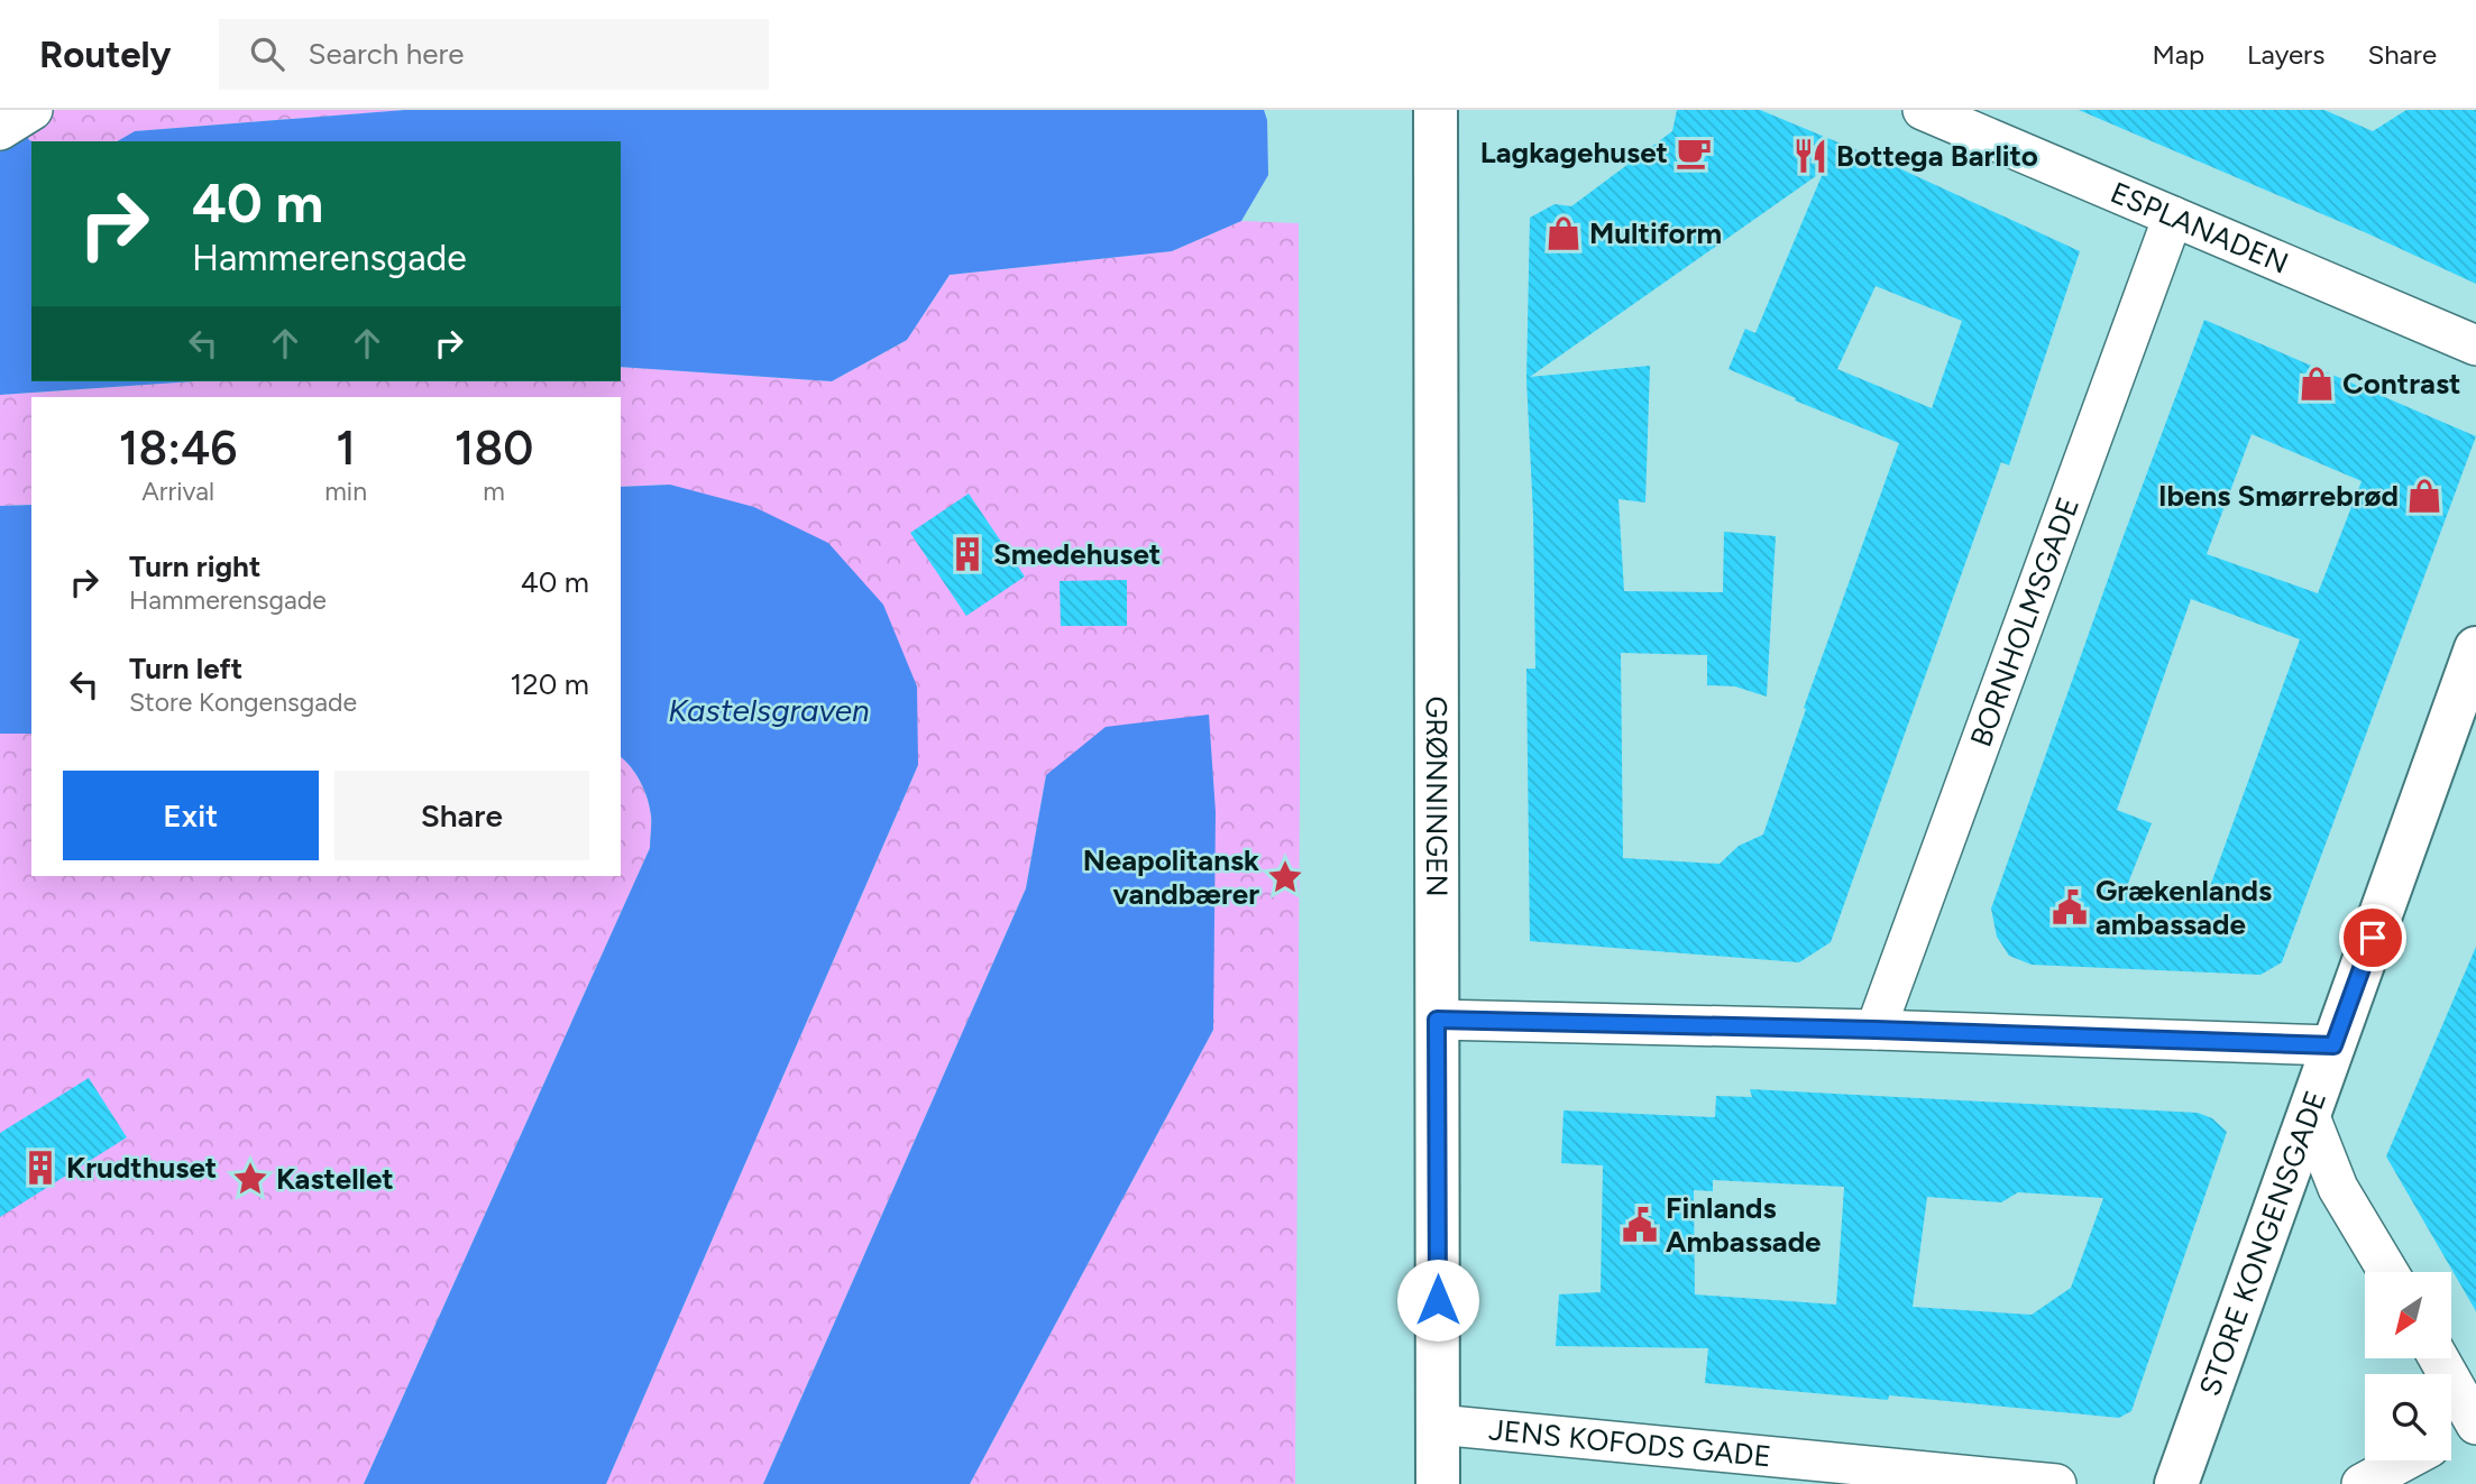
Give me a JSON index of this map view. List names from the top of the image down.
{
  "streets": {
    "main road": ["GRØNNINGEN", "STORE KONGENSGADE"],
    "street": ["ESPLANADEN", "BORNHOLMSGADE", "JENS KOFODS GADE"]
  },
  "crossings": [
    ["ESPLANADEN", "BORNHOLMSGADE"],
    ["GRØNNINGEN", "JENS KOFODS GADE"]
  ],
  "water": ["Kastelsgraven"],
  "places": {
    "cafe": ["Lagkagehuset"],
    "restaurant": ["Bottega Barlito"],
    "shop": ["Multiform", "Contrast", "Ibens Smørrebrød"],
    "building": ["Smedehuset", "Krudthuset"],
    "place": ["Neapolitansk vandbærer", "Kastellet"],
    "public building": ["Grækenlands ambassade", "Finlands Ambassade"]
  },
  "north": "bottom left",
  "page": {
    "header": "Routely",
    "search": "Search here",
    "nav": ["Map", "Layers", "Share"],
    "turn": ["40 m", "Hammerensgade"],
    "eta": [
      "18:46",
      "Arrival",
      "1",
      "min",
      "180",
      "m"
    ],
    "list": [
      {
        "name": "Turn right",
        "note": "Hammerensgade",
        "value": "40 m"
      },
      {
        "name": "Turn left",
        "note": "Store Kongensgade",
        "value": "120 m"
      }
    ],
    "buttons": ["Exit", "Share"]
  }
}
